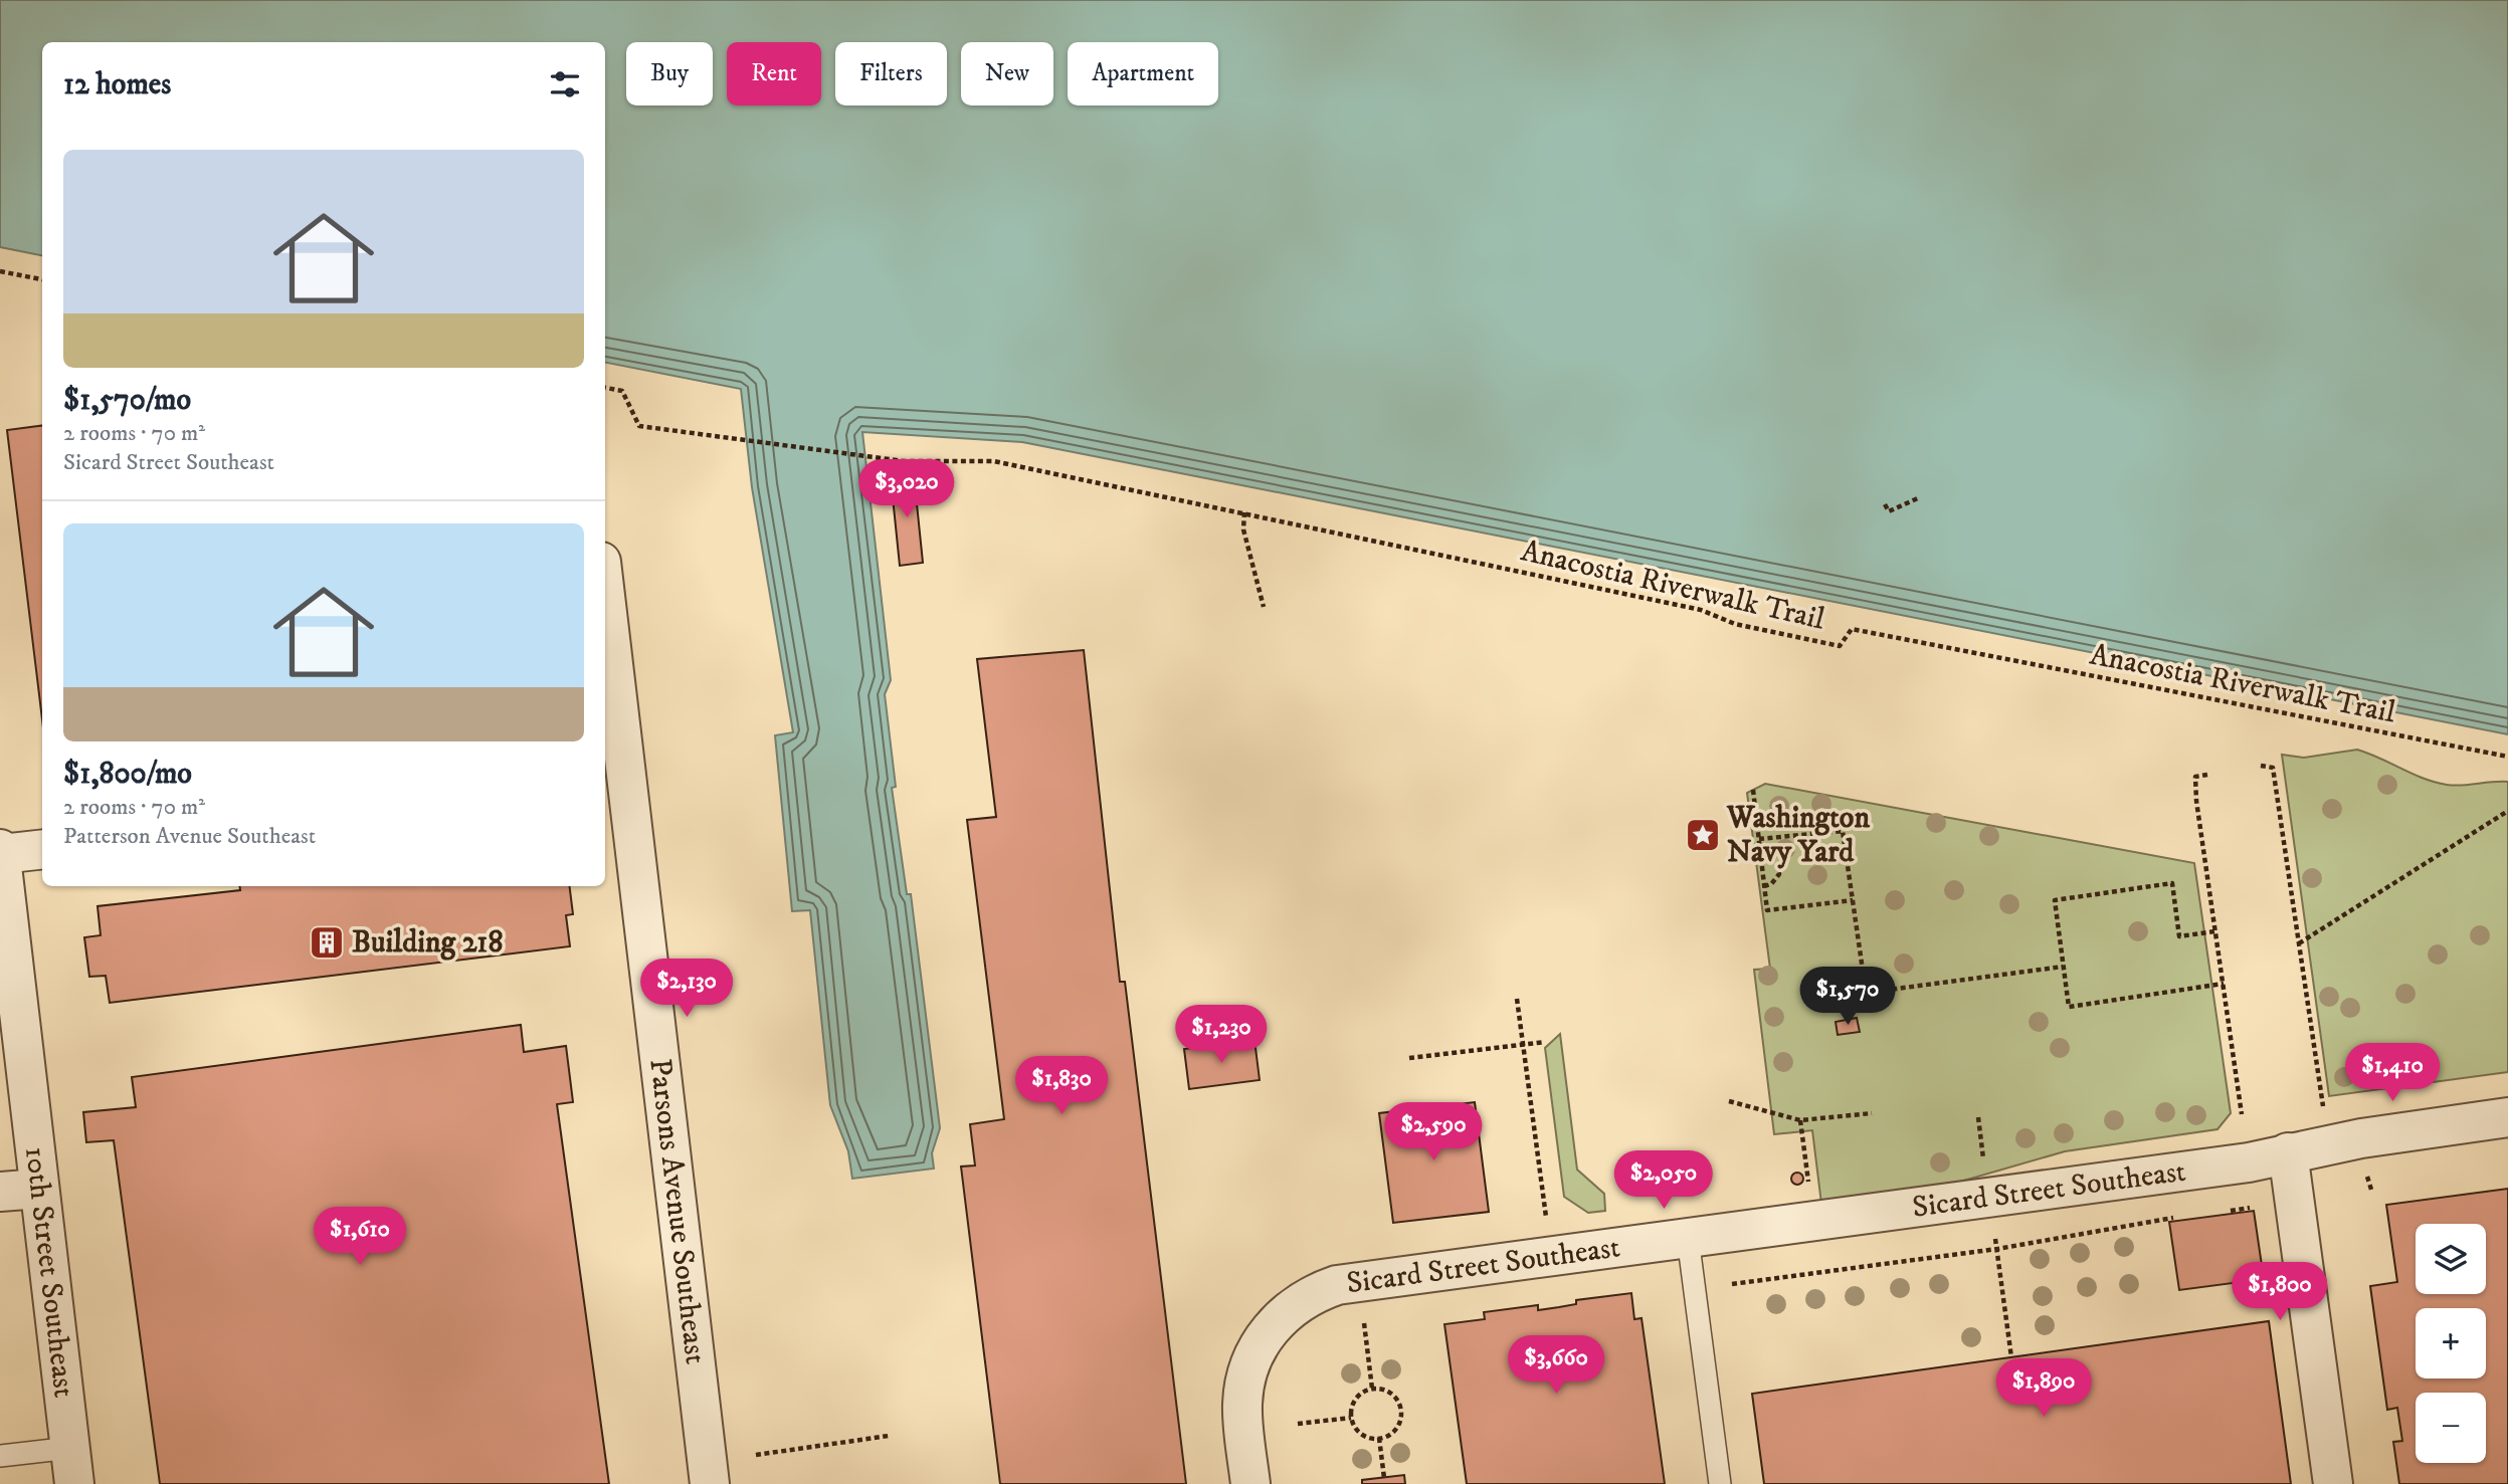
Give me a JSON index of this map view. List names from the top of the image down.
{
  "streets": {
    "street": ["Sicard Street Southeast", "Parsons Avenue Southeast", "10th Street Southeast"],
    "path": ["Anacostia Riverwalk Trail"]
  },
  "places": {
    "place": ["Washington Navy Yard"],
    "building": ["Building 218"]
  },
  "page": {
    "chip": [
      "Buy",
      "Rent",
      "Filters",
      "New",
      "Apartment"
    ],
    "heading": "12 homes",
    "list": [
      {
        "name": "$1,570/mo",
        "note": "2 rooms · 70 m² · Sicard Street Southeast"
      },
      {
        "name": "$1,800/mo",
        "note": "2 rooms · 70 m² · Patterson Avenue Southeast"
      }
    ],
    "price": [
      "$3,020",
      "$2,130",
      "$1,570",
      "$1,230",
      "$1,410",
      "$1,830",
      "$2,590",
      "$2,050",
      "$1,610",
      "$1,800",
      "$3,660",
      "$1,890"
    ],
    "map_buttons": ["+", "−"]
  }
}
